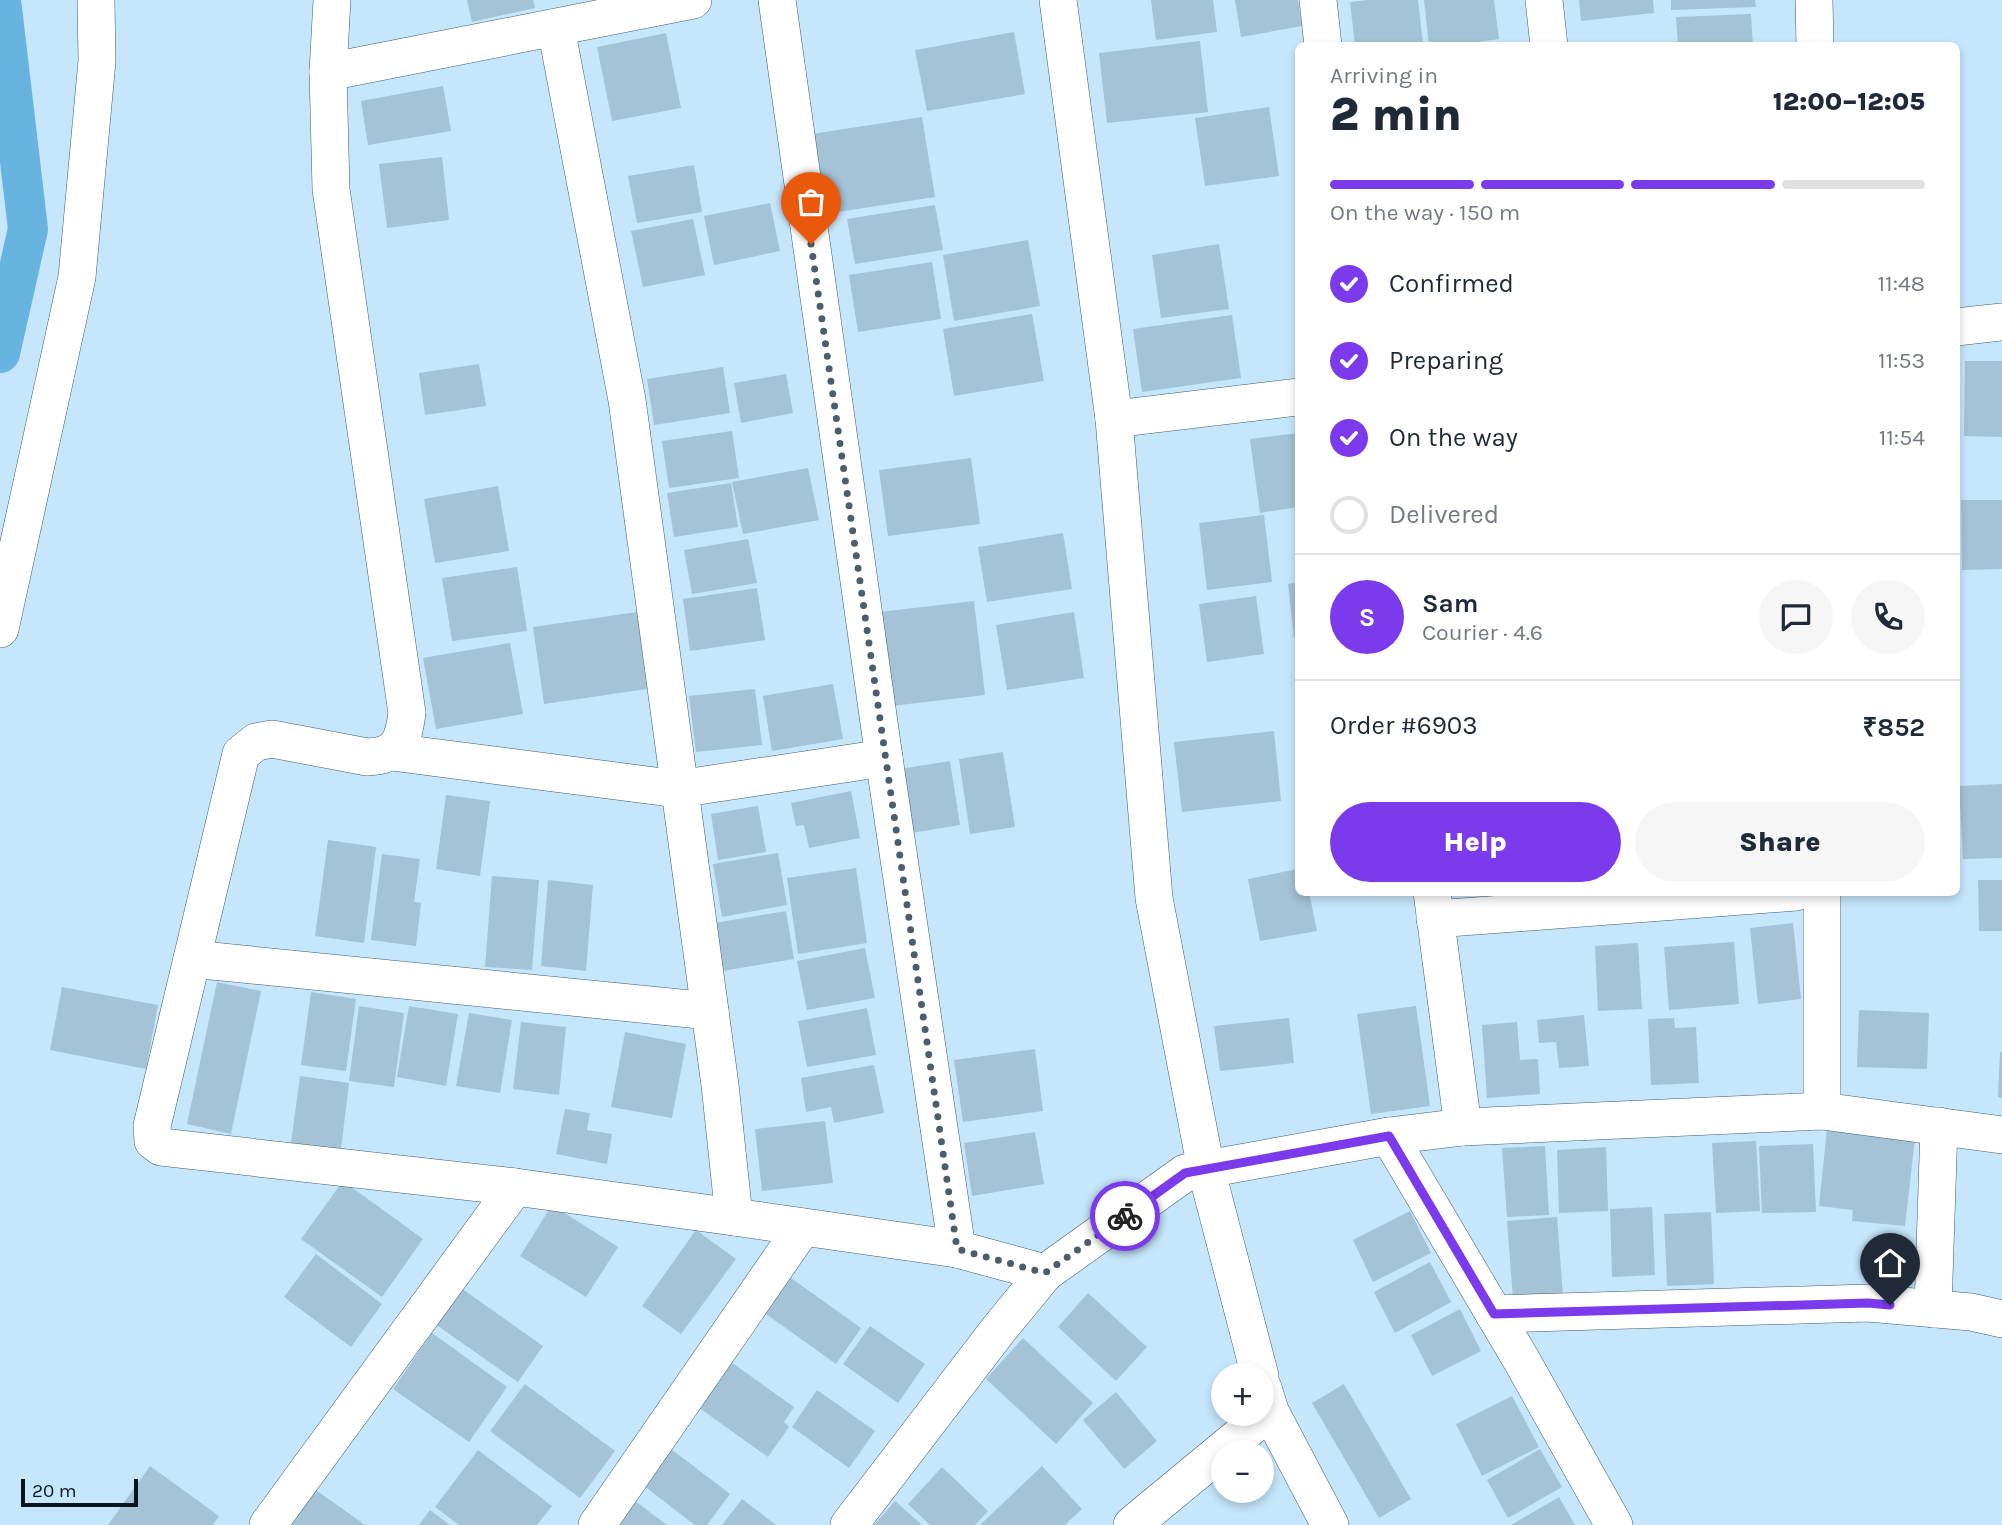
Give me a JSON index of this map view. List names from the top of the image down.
{
  "scale_bar": "20 m",
  "page": {
    "heading": ["2 min", "Arriving in", "12:00–12:05"],
    "panel": [
      "Sam",
      "Courier · 4.6",
      "Order #6903",
      "₹852"
    ],
    "bar": "On the way · 150 m",
    "list": [
      ["Confirmed", "11:48"],
      ["Preparing", "11:53"],
      ["On the way", "11:54"],
      "Delivered"
    ],
    "round": "S",
    "buttons": ["Help", "Share"],
    "map_buttons": ["+", "−"],
    "scale": "20 m"
  }
}
